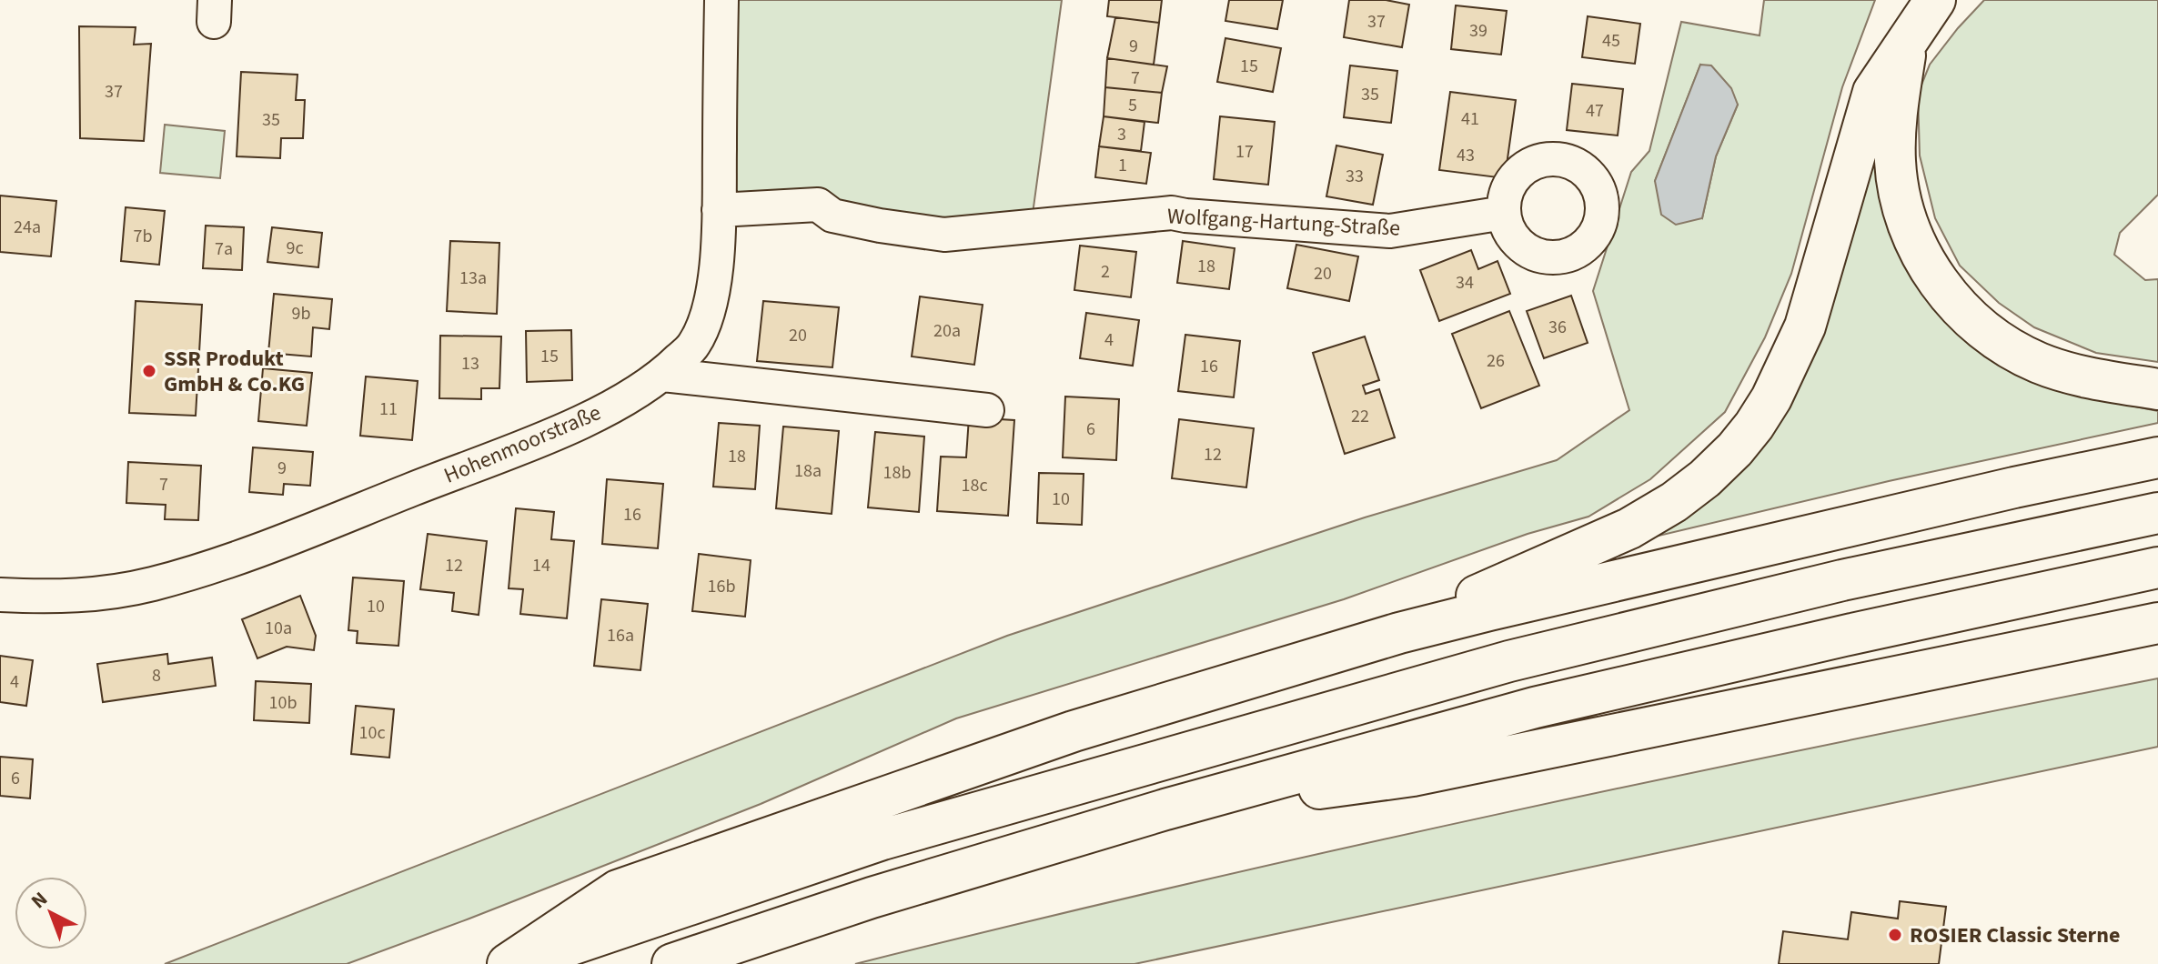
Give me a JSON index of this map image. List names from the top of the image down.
{
  "streets": {
    "street": ["Wolfgang-Hartung-Straße", "Hohenmoorstraße"]
  },
  "crossings": [
    ["Wolfgang-Hartung-Straße", "Hohenmoorstraße"]
  ],
  "places": ["SSR Produkt GmbH & Co.KG", "ROSIER Classic Sterne"],
  "house_numbers": [
    "37",
    "39",
    "45",
    "9",
    "15",
    "7",
    "37",
    "35",
    "5",
    "47",
    "41",
    "35",
    "3",
    "17",
    "43",
    "1",
    "33",
    "24a",
    "7b",
    "9c",
    "7a",
    "18",
    "2",
    "20",
    "13a",
    "34",
    "9b",
    "36",
    "20a",
    "20",
    "4",
    "15",
    "26",
    "13",
    "16",
    "11",
    "22",
    "6",
    "12",
    "18",
    "9",
    "18a",
    "18b",
    "7",
    "18c",
    "10",
    "16",
    "12",
    "14",
    "16b",
    "10",
    "10a",
    "16a",
    "8",
    "4",
    "10b",
    "10c",
    "6"
  ],
  "north": "top left"
}
